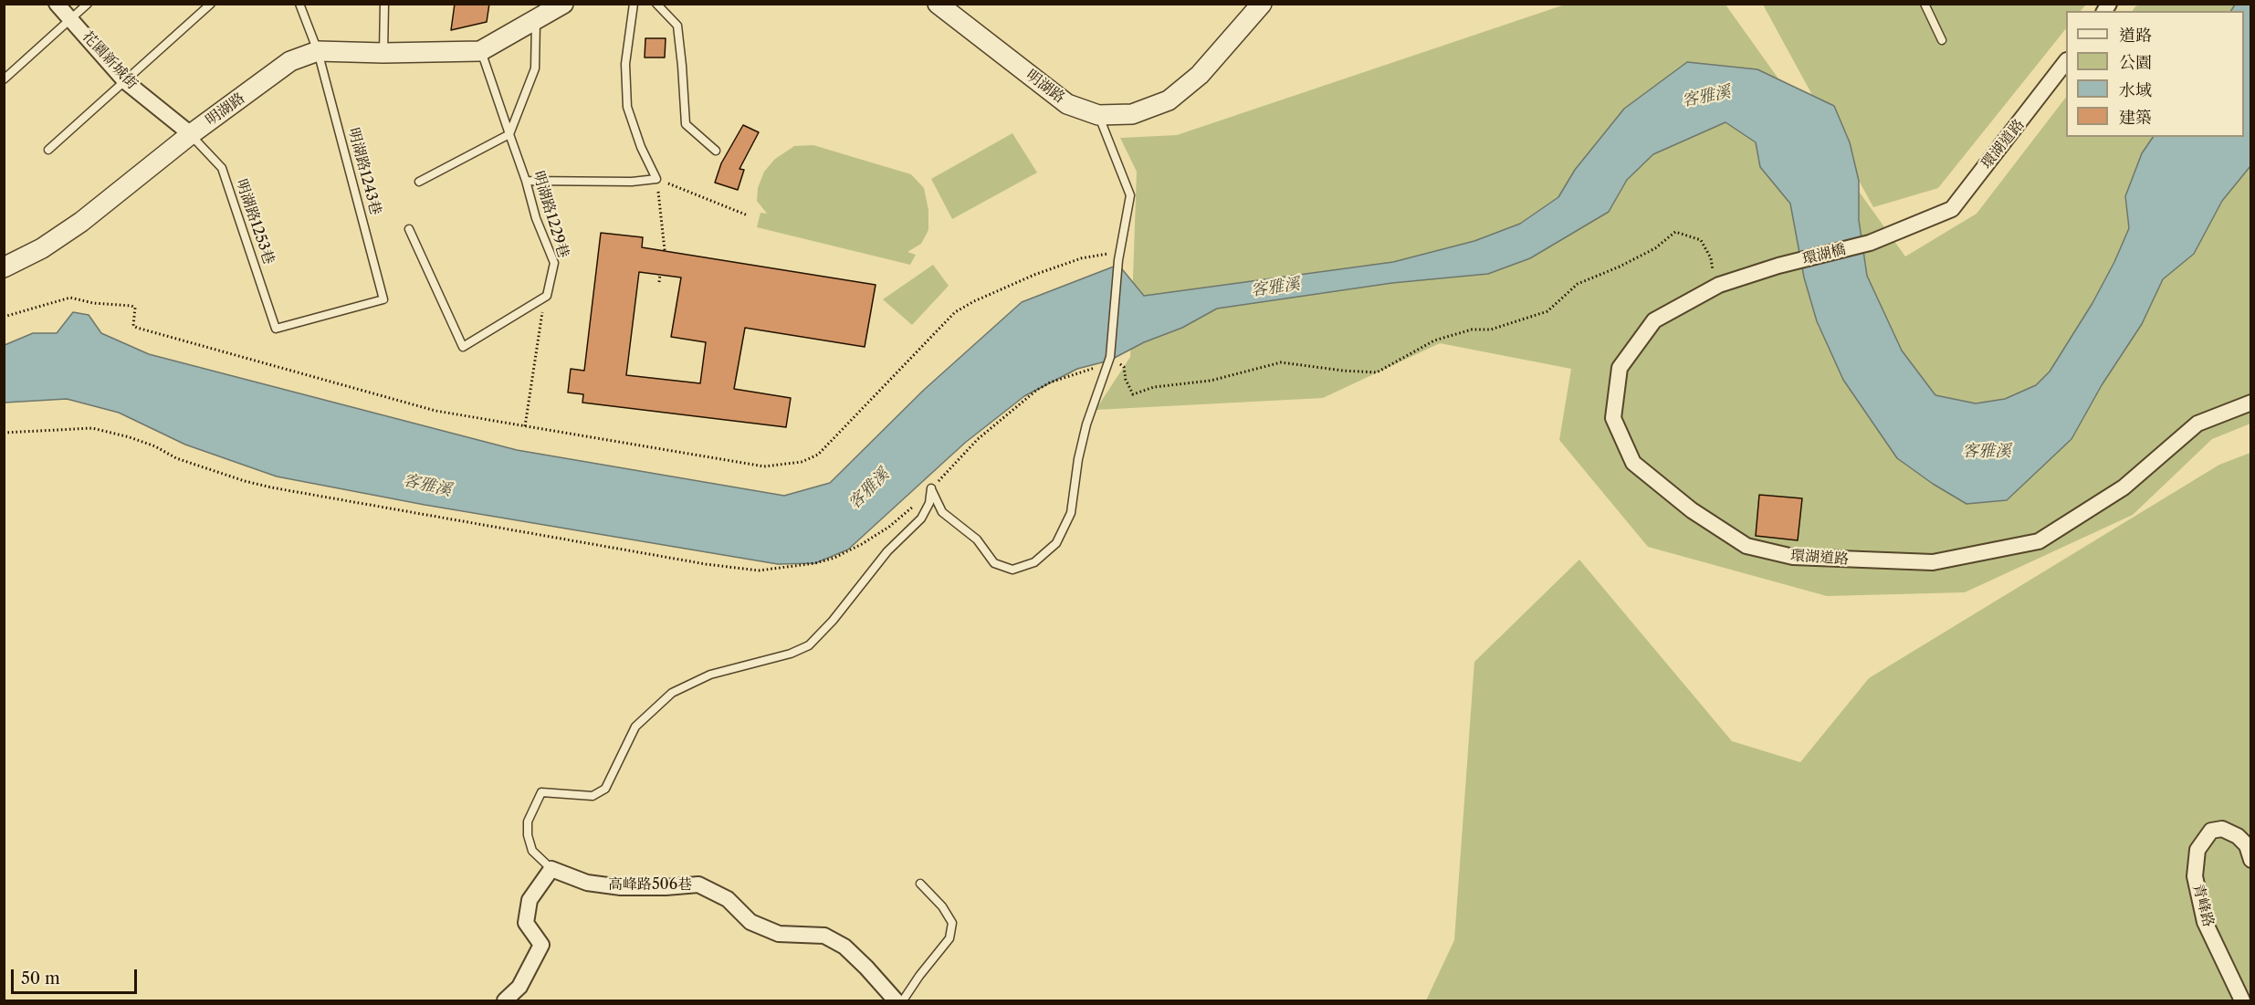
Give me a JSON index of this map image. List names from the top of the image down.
{
  "streets": {
    "street": [
      "花園新城街",
      "明湖路",
      "環湖道路",
      "環湖橋",
      "高峰路506巷",
      "青峰路"
    ],
    "lane": ["明湖路1243巷", "明湖路1229巷", "明湖路1253巷"]
  },
  "crossings": [
    ["花園新城街", "明湖路"],
    ["花園新城街", "明湖路1253巷"],
    ["明湖路", "明湖路1243巷"],
    ["明湖路", "明湖路1253巷"],
    ["環湖道路", "環湖橋"],
    ["明湖路1243巷", "明湖路1253巷"]
  ],
  "water": ["客雅溪"],
  "legend": [
    "道路",
    "公園",
    "水域",
    "建築"
  ],
  "scale_bar": "50 m"
}
